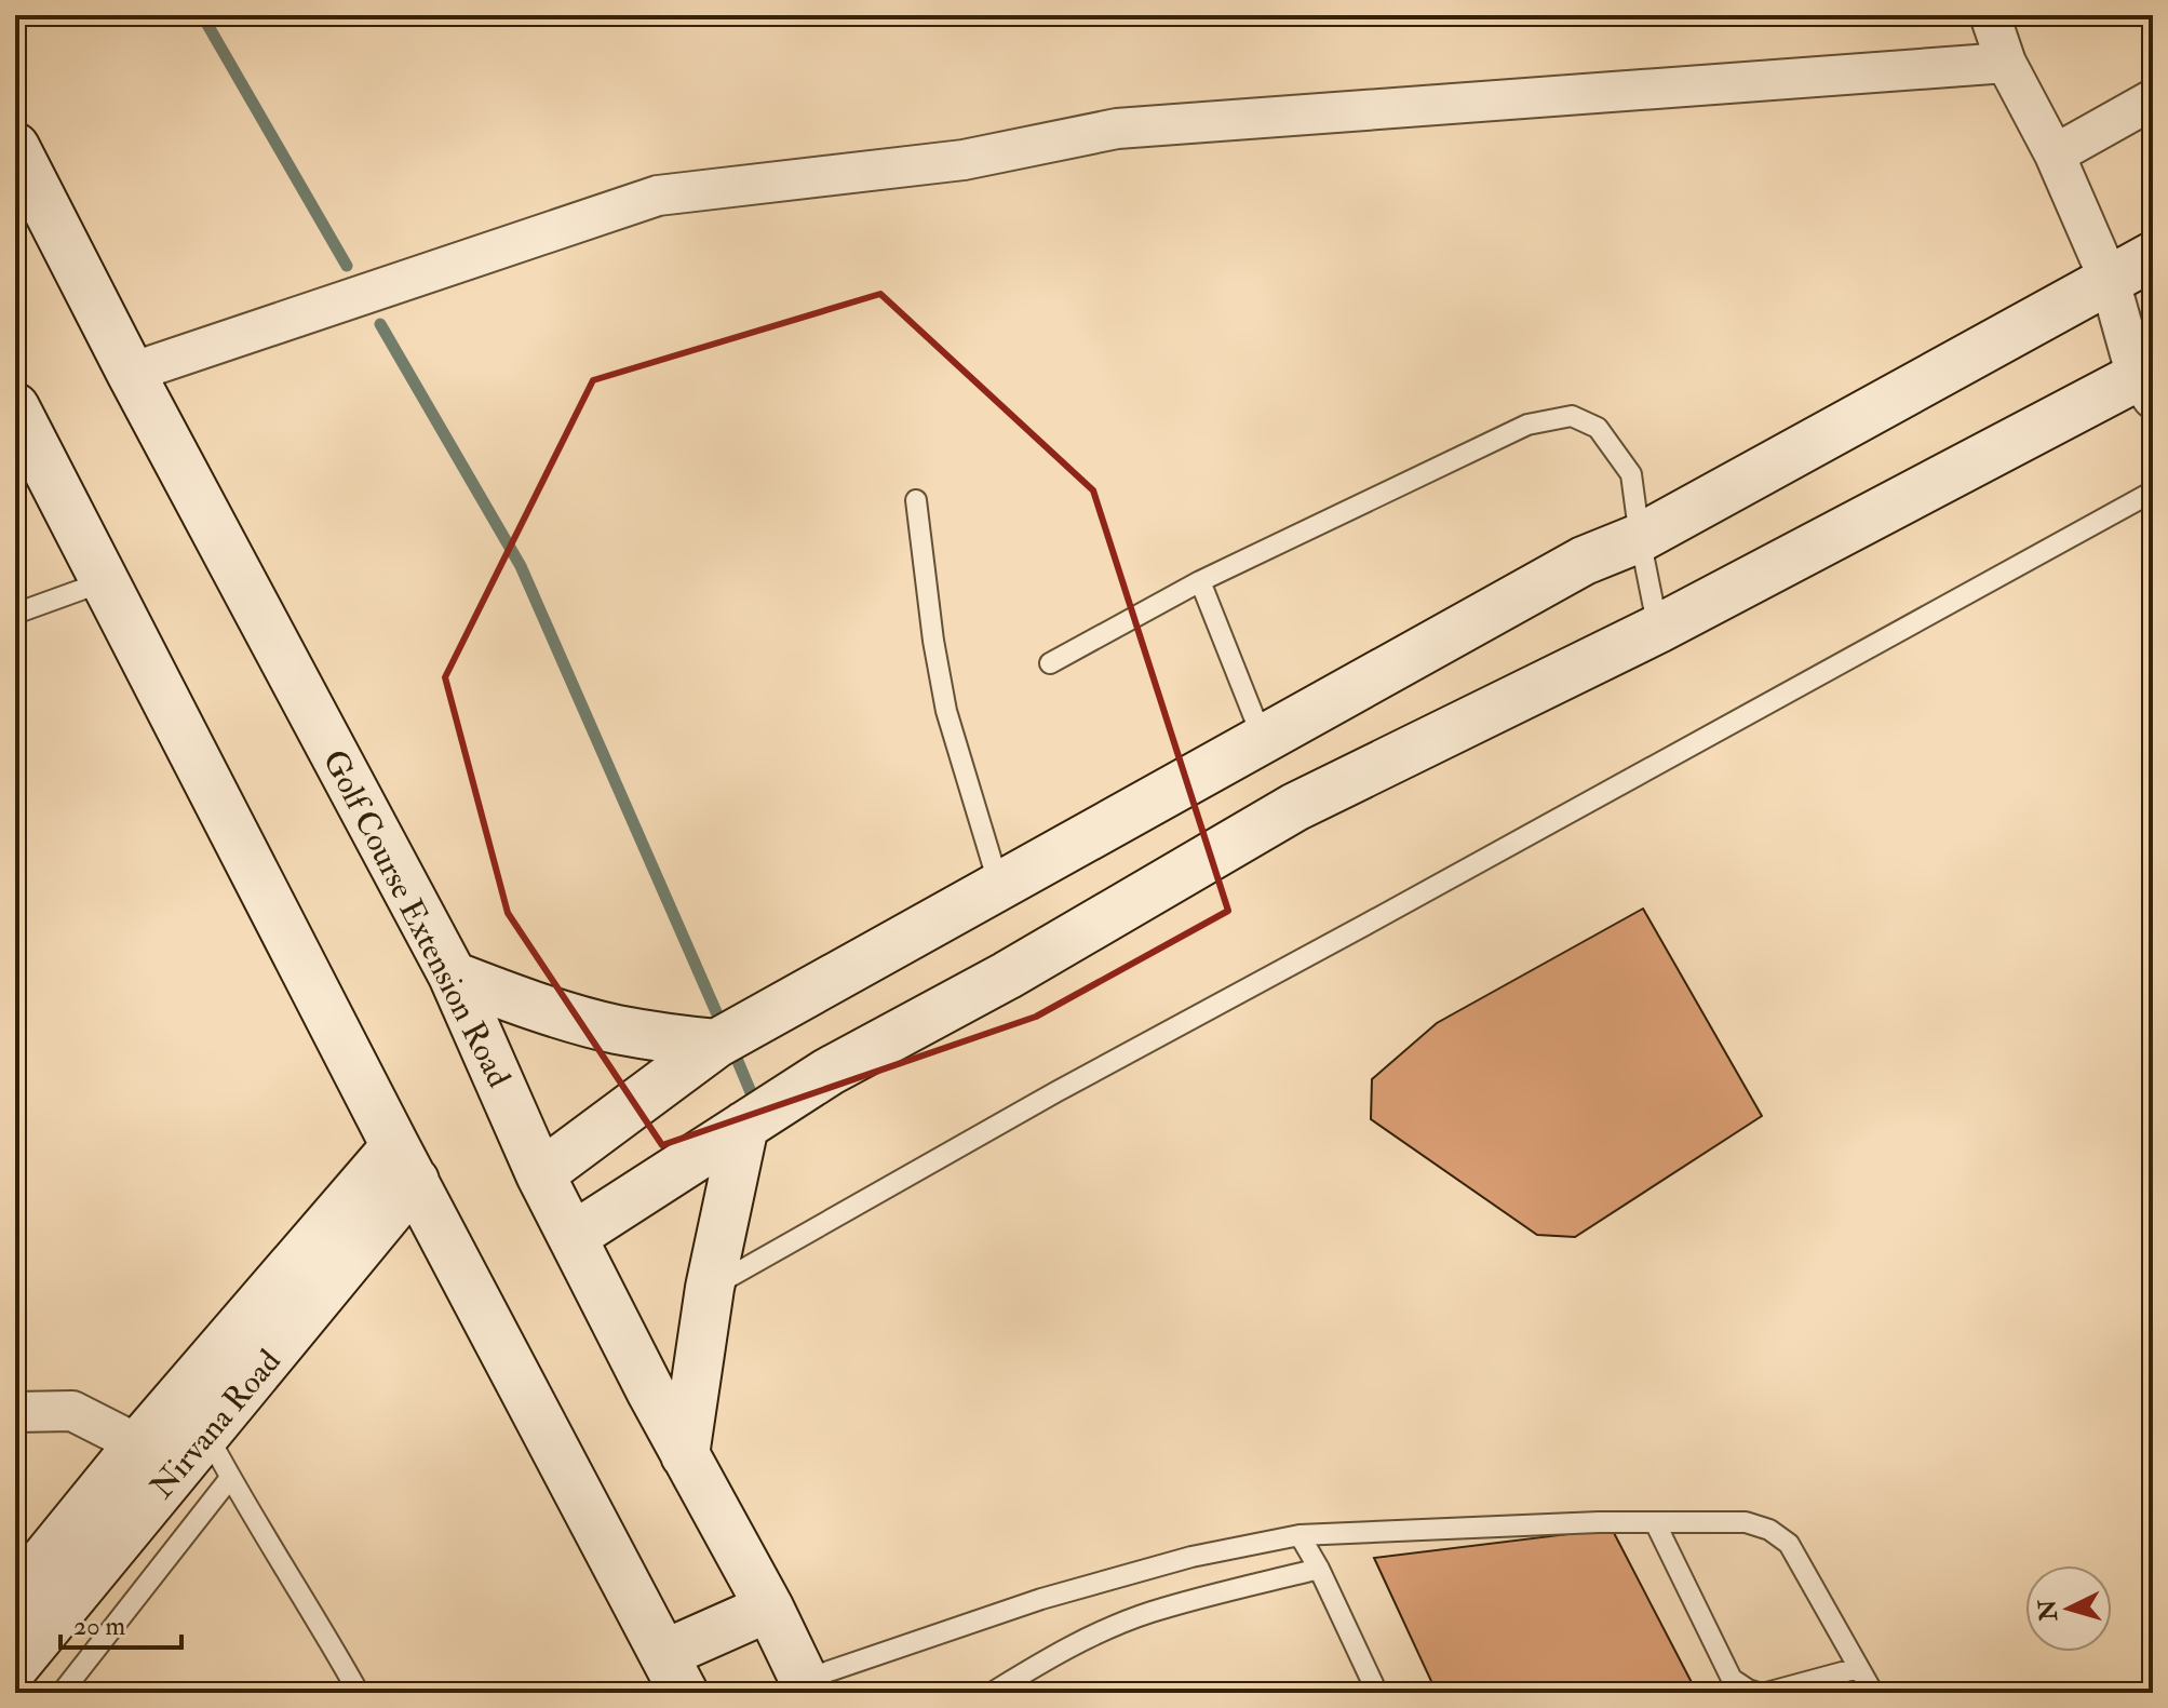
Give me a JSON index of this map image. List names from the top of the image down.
{
  "streets": {
    "main road": ["Golf Course Extension Road", "Nirvana Road"]
  },
  "scale_bar": "20 m",
  "north": "left"
}
